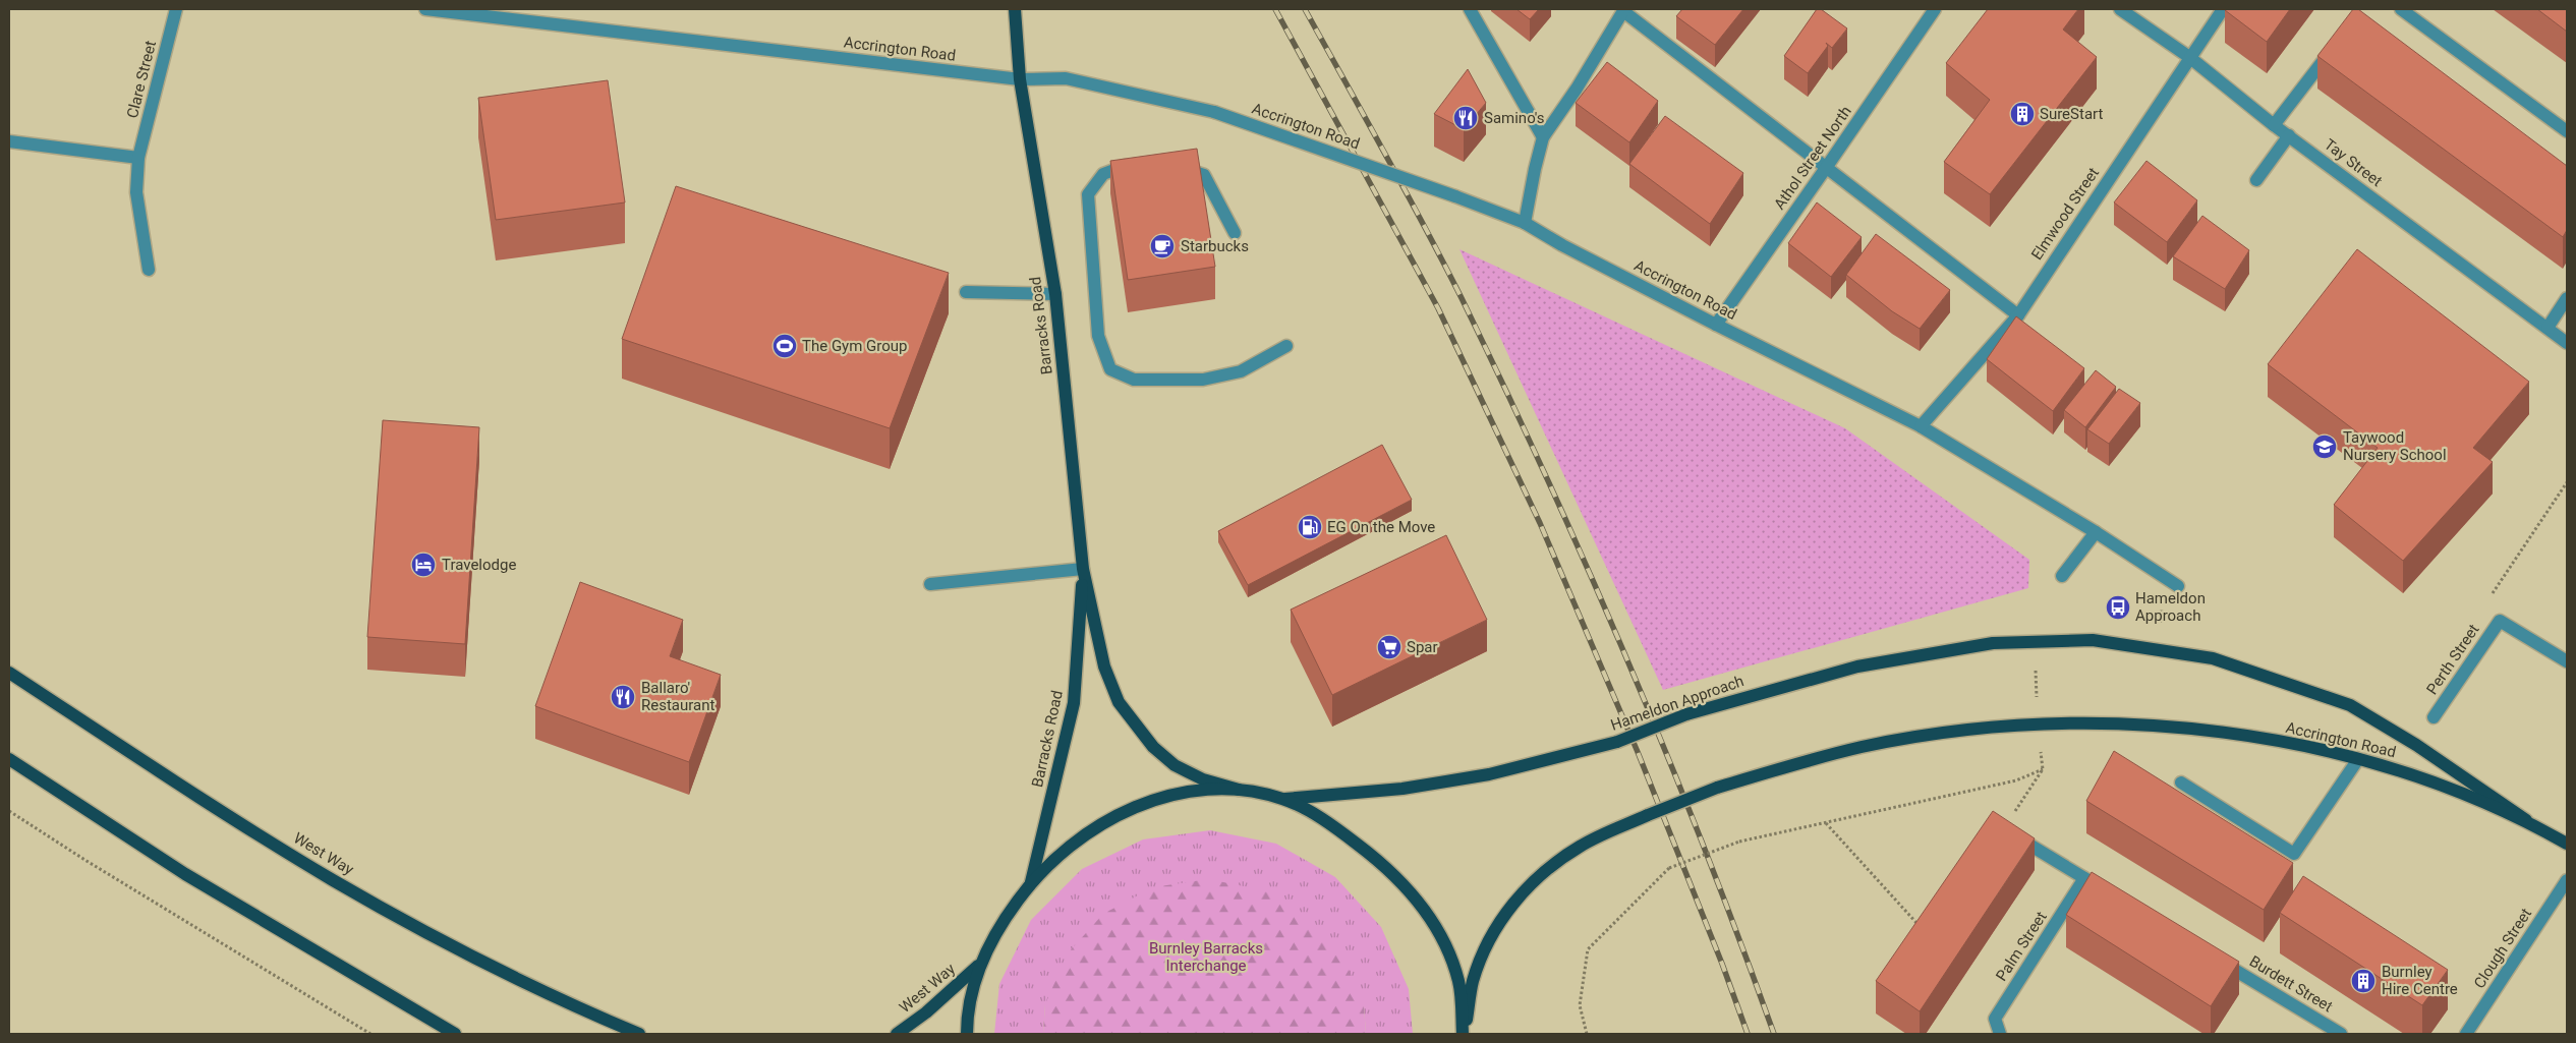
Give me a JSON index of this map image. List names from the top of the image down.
{
  "streets": {
    "main road": [
      "Accrington Road",
      "Barracks Road",
      "Hameldon Approach",
      "West Way"
    ],
    "street": [
      "Clare Street",
      "Athol Street North",
      "Tay Street",
      "Elmwood Street",
      "Perth Street",
      "Palm Street",
      "Clough Street",
      "Burdett Street"
    ]
  },
  "crossings": [
    ["Accrington Road", "Athol Street North"],
    ["Accrington Road", "Elmwood Street"],
    ["Accrington Road", "Barracks Road"],
    ["Accrington Road", "Hameldon Approach"],
    ["Tay Street", "Elmwood Street"]
  ],
  "parks": ["Burnley Barracks Interchange"],
  "places": {
    "building": ["SureStart", "Burnley Hire Centre"],
    "restaurant": ["Samino's", "Ballaro' Restaurant"],
    "cafe": ["Starbucks"],
    "sports": ["The Gym Group"],
    "school or university": ["Taywood Nursery School"],
    "fuel station": ["EG On the Move"],
    "hotel": ["Travelodge"],
    "bus stop": ["Hameldon Approach"],
    "supermarket": ["Spar"]
  }
}
